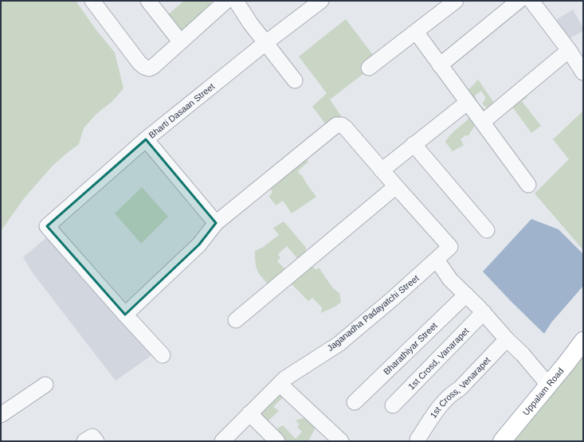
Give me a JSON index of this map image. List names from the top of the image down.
{
  "streets": {
    "main road": ["Uppalam Road"],
    "street": [
      "Bharti Dasaan Street",
      "Jaganadha Padayatchi Street",
      "Bharathiyar Street",
      "1st Crosd, Vanarapet",
      "1st Cross, Venarapet"
    ]
  }
}
